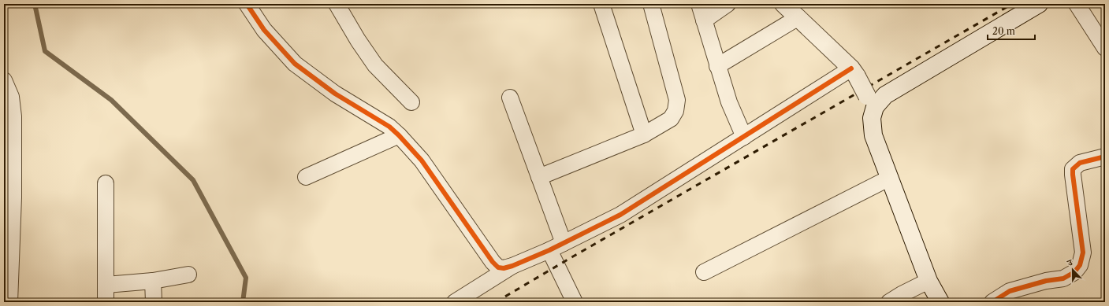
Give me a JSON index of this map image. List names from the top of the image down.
{
  "scale_bar": "20 m",
  "north": "top"
}
